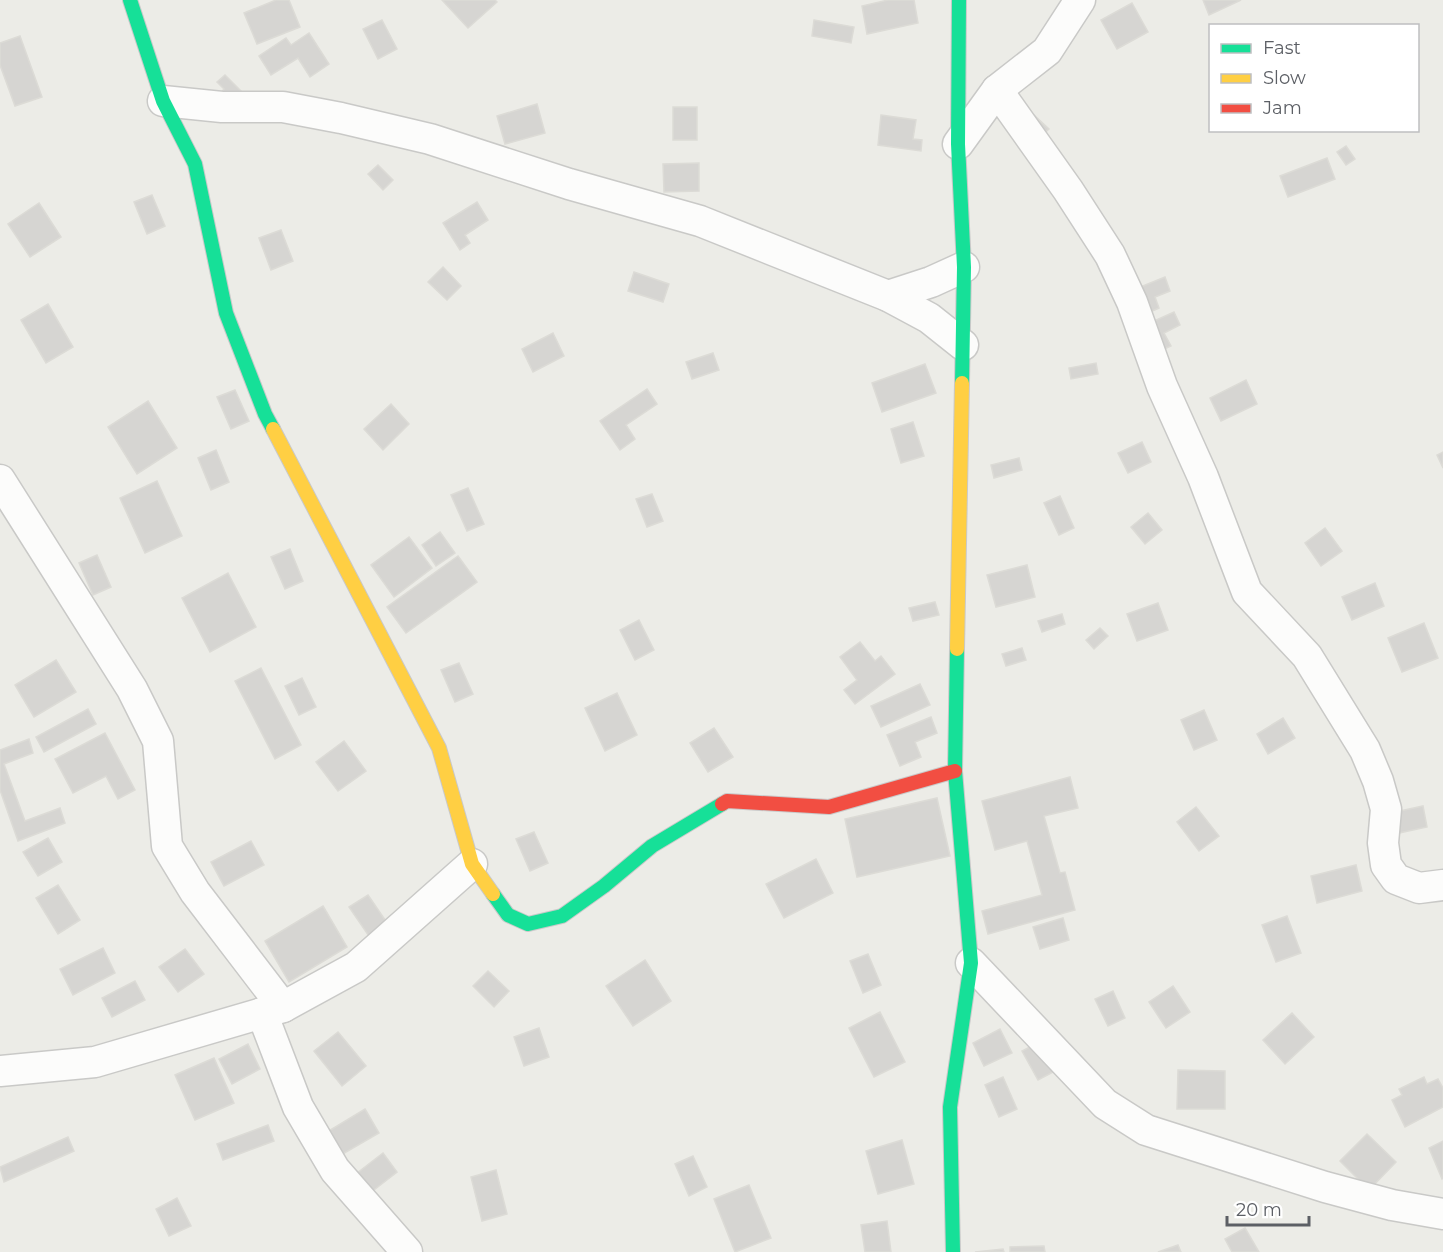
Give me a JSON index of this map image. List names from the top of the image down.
{
  "legend": ["Fast", "Slow", "Jam"],
  "scale_bar": "20 m"
}
